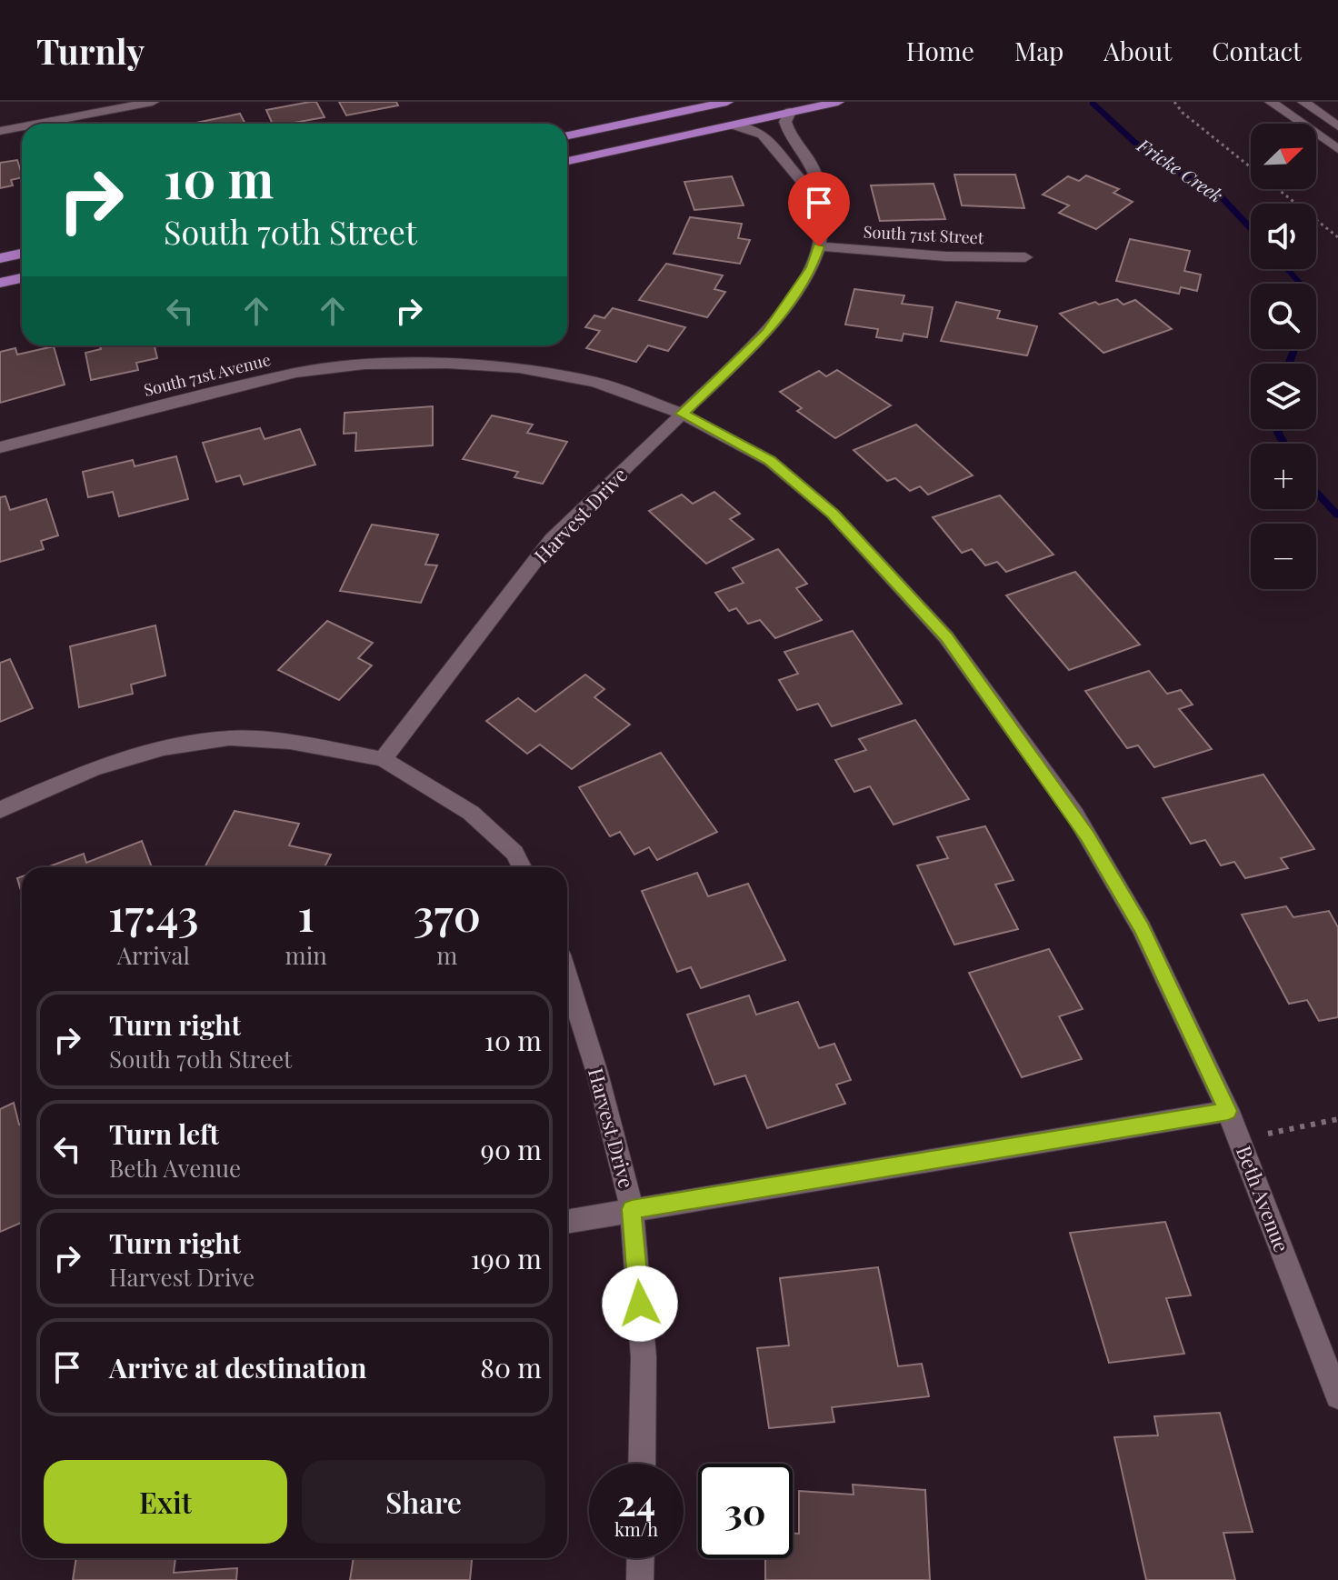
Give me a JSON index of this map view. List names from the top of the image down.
{
  "streets": {
    "street": [
      "South 71st Street",
      "South 71st Avenue",
      "Harvest Drive",
      "Beth Avenue"
    ]
  },
  "crossings": [
    ["South 71st Street", "Harvest Drive"],
    ["South 71st Avenue", "Harvest Drive"],
    ["South 71st Avenue", "Beth Avenue"],
    ["Harvest Drive", "Beth Avenue"]
  ],
  "water": ["Fricke Creek"],
  "north": "top right",
  "page": {
    "header": "Turnly",
    "nav": [
      "Home",
      "Map",
      "About",
      "Contact"
    ],
    "map_buttons": ["+", "−"],
    "turn": ["10 m", "South 70th Street"],
    "eta": [
      "17:43",
      "Arrival",
      "1",
      "min",
      "370",
      "m"
    ],
    "list": [
      {
        "name": "Turn right",
        "note": "South 70th Street",
        "value": "10 m"
      },
      {
        "name": "Turn left",
        "note": "Beth Avenue",
        "value": "90 m"
      },
      {
        "name": "Turn right",
        "note": "Harvest Drive",
        "value": "190 m"
      },
      {
        "name": "Arrive at destination",
        "value": "80 m"
      }
    ],
    "buttons": ["Exit", "Share"],
    "speed": "24 km/h",
    "limit": "30"
  }
}
